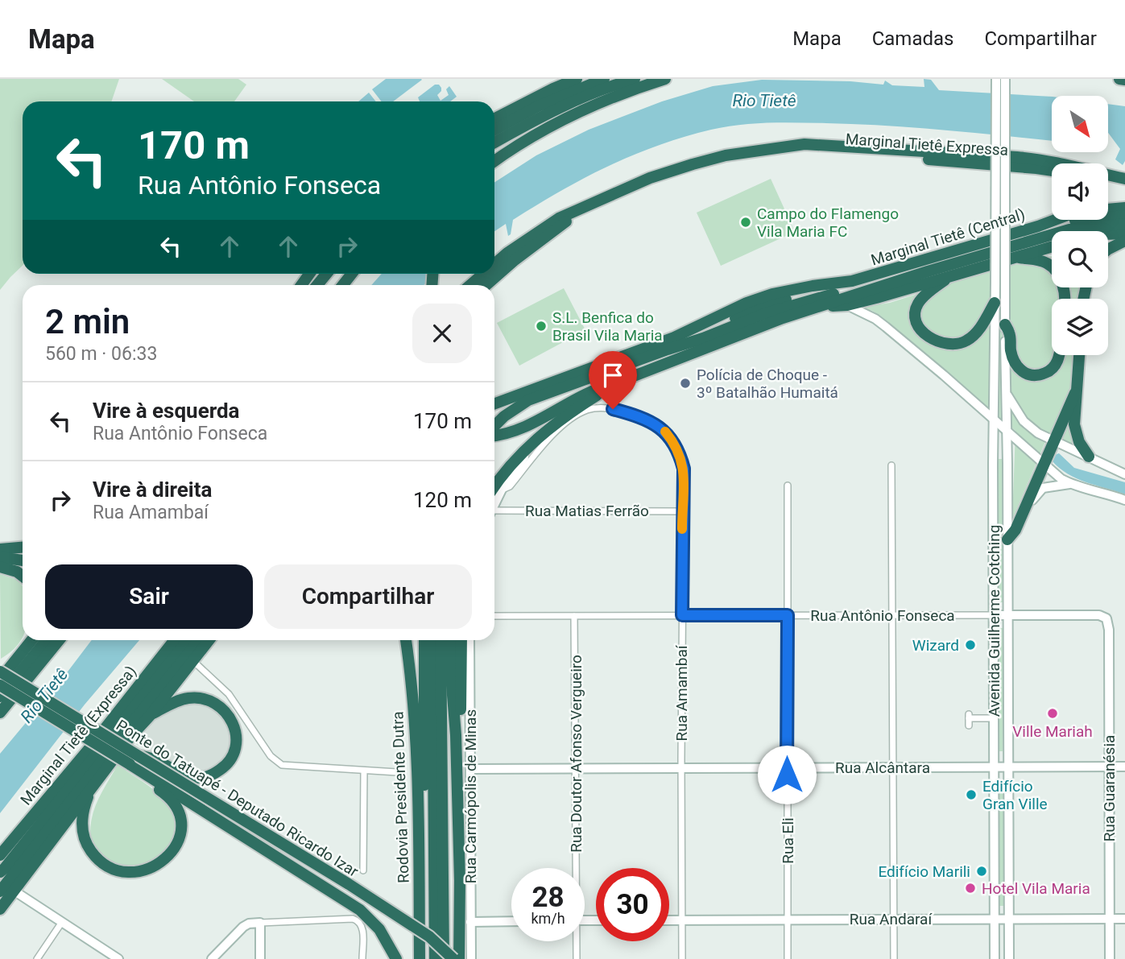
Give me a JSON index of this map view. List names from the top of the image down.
{
  "streets": {
    "highway": [
      "Marginal Tietê Expressa",
      "Marginal Tietê (Central)",
      "Marginal Tietê (Expressa)",
      "Rodovia Presidente Dutra",
      "Ponte do Tatuapé - Deputado Ricardo Izar"
    ],
    "main road": [
      "Rua Antônio Fonseca",
      "Avenida Guilherme Cotching",
      "Rua Amambaí",
      "Rua Alcântara",
      "Rua Guaranésia",
      "Rua Carmópolis de Minas",
      "Rua Andaraí"
    ],
    "street": ["Rua Matias Ferrão", "Rua Doutor Afonso Vergueiro", "Rua Eli"]
  },
  "crossings": [
    ["Rua Matias Ferrão", "Rua Amambaí"],
    ["Rua Antônio Fonseca", "Avenida Guilherme Cotching"],
    ["Rua Antônio Fonseca", "Rua Amambaí"],
    ["Rua Antônio Fonseca", "Rua Doutor Afonso Vergueiro"],
    ["Rua Antônio Fonseca", "Rua Guaranésia"],
    ["Rua Antônio Fonseca", "Rua Eli"],
    ["Avenida Guilherme Cotching", "Rua Alcântara"],
    ["Avenida Guilherme Cotching", "Rua Andaraí"],
    ["Rua Amambaí", "Rua Alcântara"],
    ["Rua Amambaí", "Rua Andaraí"],
    ["Rua Doutor Afonso Vergueiro", "Rua Alcântara"],
    ["Rua Alcântara", "Rua Guaranésia"],
    ["Rua Alcântara", "Rua Carmópolis de Minas"],
    ["Rua Alcântara", "Rua Eli"],
    ["Rua Guaranésia", "Rua Andaraí"],
    ["Rua Eli", "Rua Andaraí"]
  ],
  "water": ["Rio Tietê"],
  "places": [
    "Campo do Flamengo Vila Maria FC",
    "S.L. Benfica do Brasil Vila Maria",
    "Polícia de Choque - 3º Batalhão Humaitá",
    "Wizard",
    "Ville Mariah",
    "Edifício Gran Ville",
    "Edifício Marili",
    "Hotel Vila Maria"
  ],
  "north": "bottom right",
  "page": {
    "header": "Mapa",
    "nav": ["Mapa", "Camadas", "Compartilhar"],
    "turn": ["170 m", "Rua Antônio Fonseca"],
    "heading": ["2 min", "560 m · 06:33"],
    "list": [
      {
        "name": "Vire à esquerda",
        "note": "Rua Antônio Fonseca",
        "value": "170 m"
      },
      {
        "name": "Vire à direita",
        "note": "Rua Amambaí",
        "value": "120 m"
      }
    ],
    "buttons": ["Sair", "Compartilhar"],
    "speed": "28 km/h",
    "limit": "30"
  }
}
